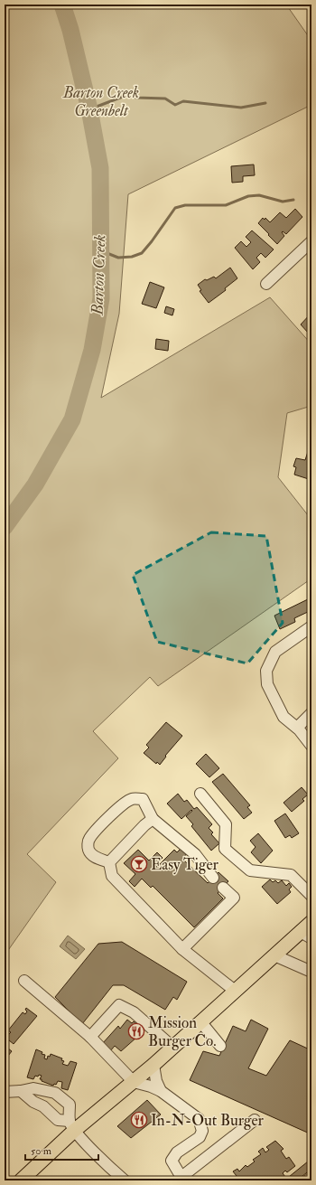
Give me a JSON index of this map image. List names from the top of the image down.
{
  "water": ["Barton Creek"],
  "parks": ["Barton Creek Greenbelt"],
  "places": {
    "bar": ["Easy Tiger"],
    "restaurant": ["Mission Burger Co.", "In-N-Out Burger"]
  },
  "scale_bar": "50 m"
}
